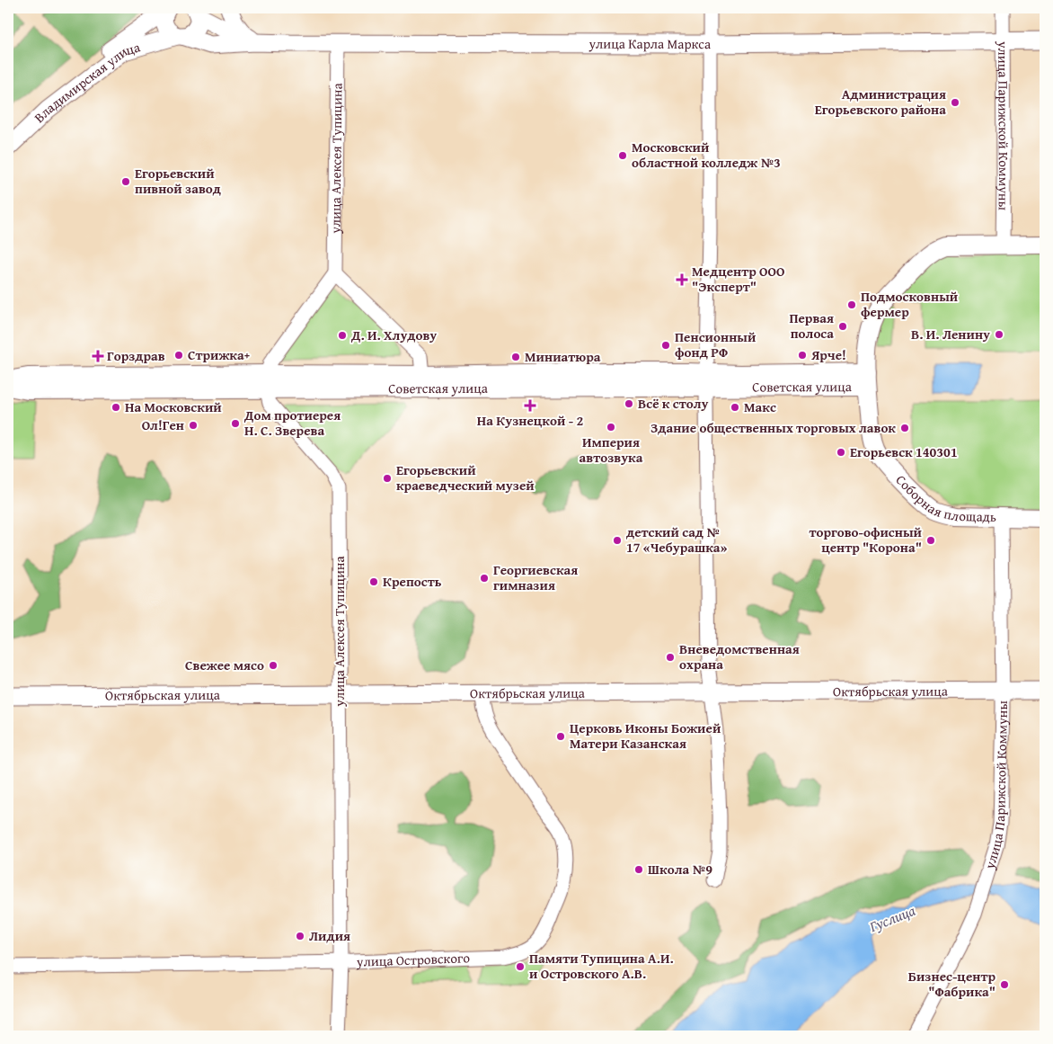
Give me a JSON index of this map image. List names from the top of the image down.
{
  "streets": {
    "main road": ["Советская улица", "Соборная площадь"],
    "street": [
      "улица Карла Маркса",
      "Владимирская улица",
      "улица Парижской Коммуны",
      "улица Алексея Тупицина",
      "Октябрьская улица",
      "улица Островского"
    ]
  },
  "crossings": [
    ["улица Карла Маркса", "Владимирская улица"],
    ["улица Карла Маркса", "улица Парижской Коммуны"],
    ["улица Карла Маркса", "улица Алексея Тупицина"],
    ["улица Парижской Коммуны", "Соборная площадь"],
    ["улица Парижской Коммуны", "Октябрьская улица"],
    ["улица Алексея Тупицина", "Советская улица"],
    ["улица Алексея Тупицина", "Октябрьская улица"],
    ["улица Алексея Тупицина", "улица Островского"],
    ["Советская улица", "Соборная площадь"],
    ["Октябрьская улица", "улица Островского"]
  ],
  "water": ["Гуслица"],
  "places": {
    "other": [
      "Администрация Егорьевского района",
      "Московский областной колледж №3",
      "Егорьевский пивной завод",
      "Подмосковный фермер",
      "Первая полоса",
      "В. И. Ленину",
      "Д. И. Хлудову",
      "Пенсионный фонд РФ",
      "Стрижка+",
      "Ярче!",
      "Миниатюра",
      "Всё к столу",
      "На Московский",
      "Макс",
      "Дом протиерея Н. С. Зверева",
      "Ол!Ген",
      "Империя автозвука",
      "Здание общественных торговых лавок",
      "Егорьевск 140301",
      "Егорьевский краеведческий музей",
      "детский сад № 17 «Чебурашка»",
      "торгово-офисный центр \"Корона\"",
      "Георгиевская гимназия",
      "Крепость",
      "Вневедомственная охрана",
      "Свежее мясо",
      "Церковь Иконы Божией Матери Казанская",
      "Школа №9",
      "Лидия",
      "Памяти Тупицина А.И. и Островского А.В.",
      "Бизнес-центр \"Фабрика\""
    ],
    "health": ["Медцентр ООО \"Эксперт\"", "Горздрав", "На Кузнецкой - 2"]
  }
}
